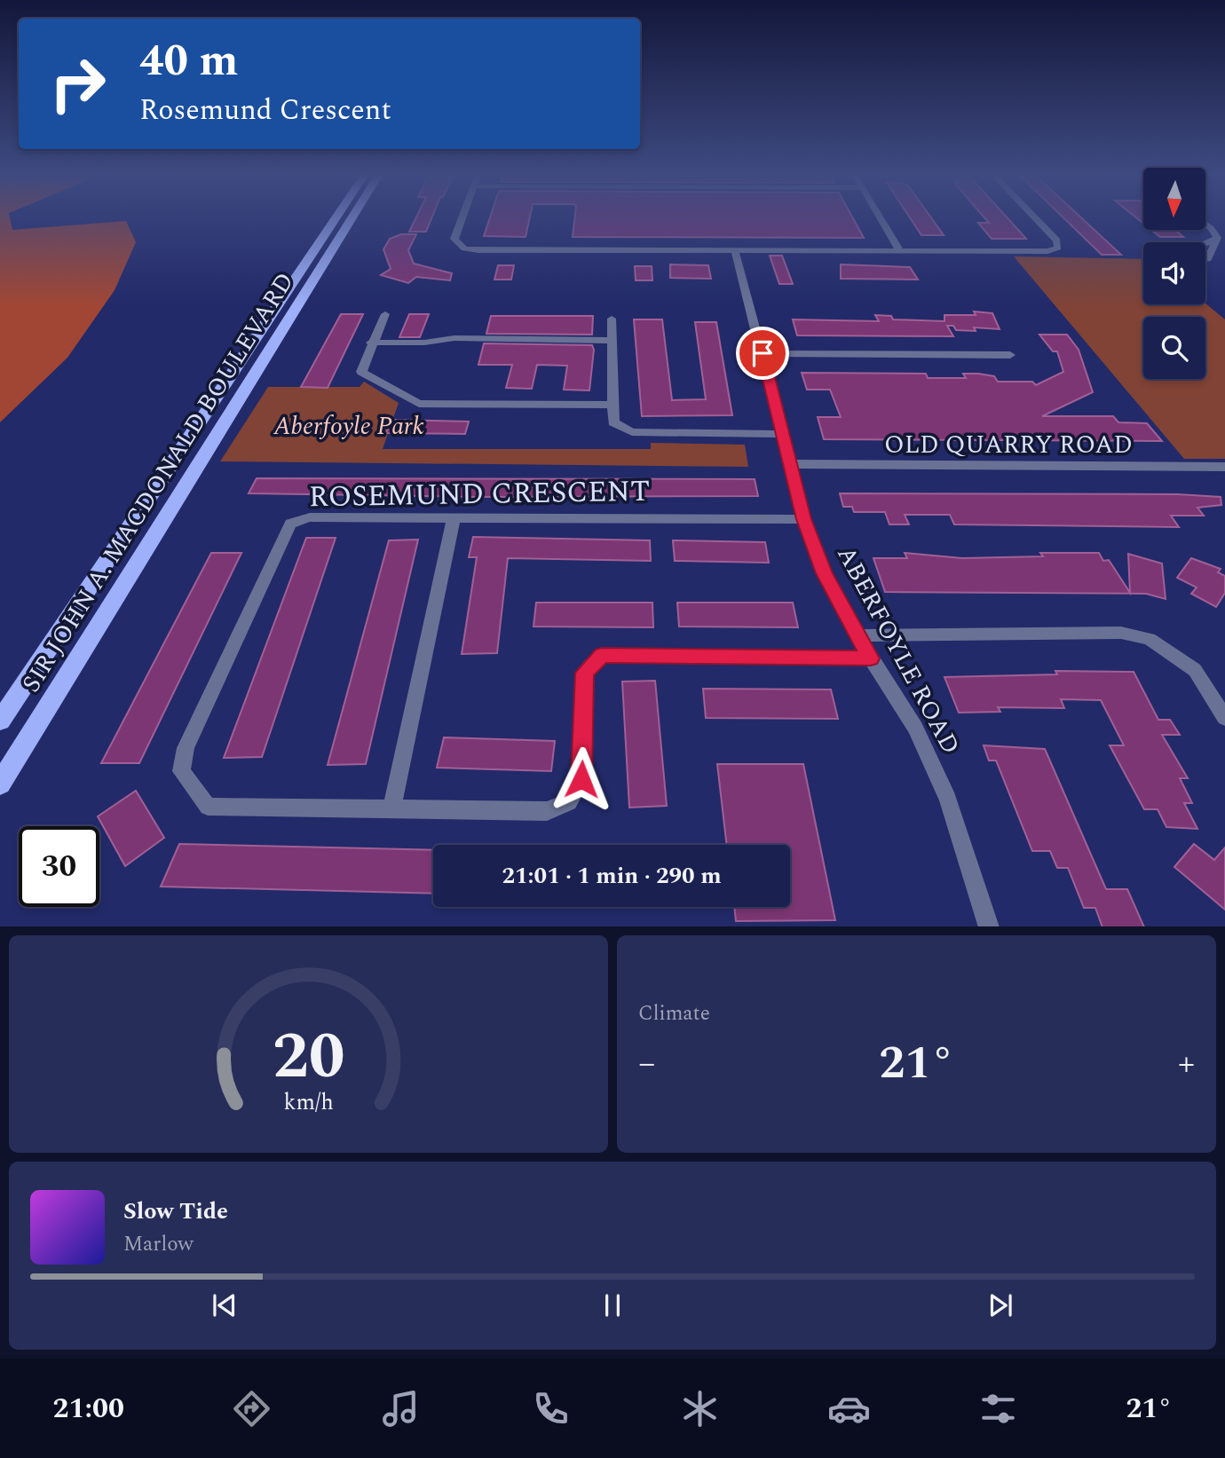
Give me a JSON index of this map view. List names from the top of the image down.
{
  "streets": {
    "main road": ["SIR JOHN A. MACDONALD BOULEVARD"],
    "street": ["OLD QUARRY ROAD", "ROSEMUND CRESCENT", "ABERFOYLE ROAD"]
  },
  "crossings": [
    ["OLD QUARRY ROAD", "ABERFOYLE ROAD"],
    ["ROSEMUND CRESCENT", "ABERFOYLE ROAD"]
  ],
  "parks": ["Aberfoyle Park"],
  "north": "bottom",
  "page": {
    "turn": ["40 m", "Rosemund Crescent"],
    "limit": "30",
    "trip": "21:01 · 1 min · 290 m",
    "tile": "Climate",
    "heat": ["−", "21°", "+"],
    "song": ["Slow Tide", "Marlow"],
    "tabs": ["21:00", "21°"],
    "gauge": ["20", "km/h"]
  }
}
